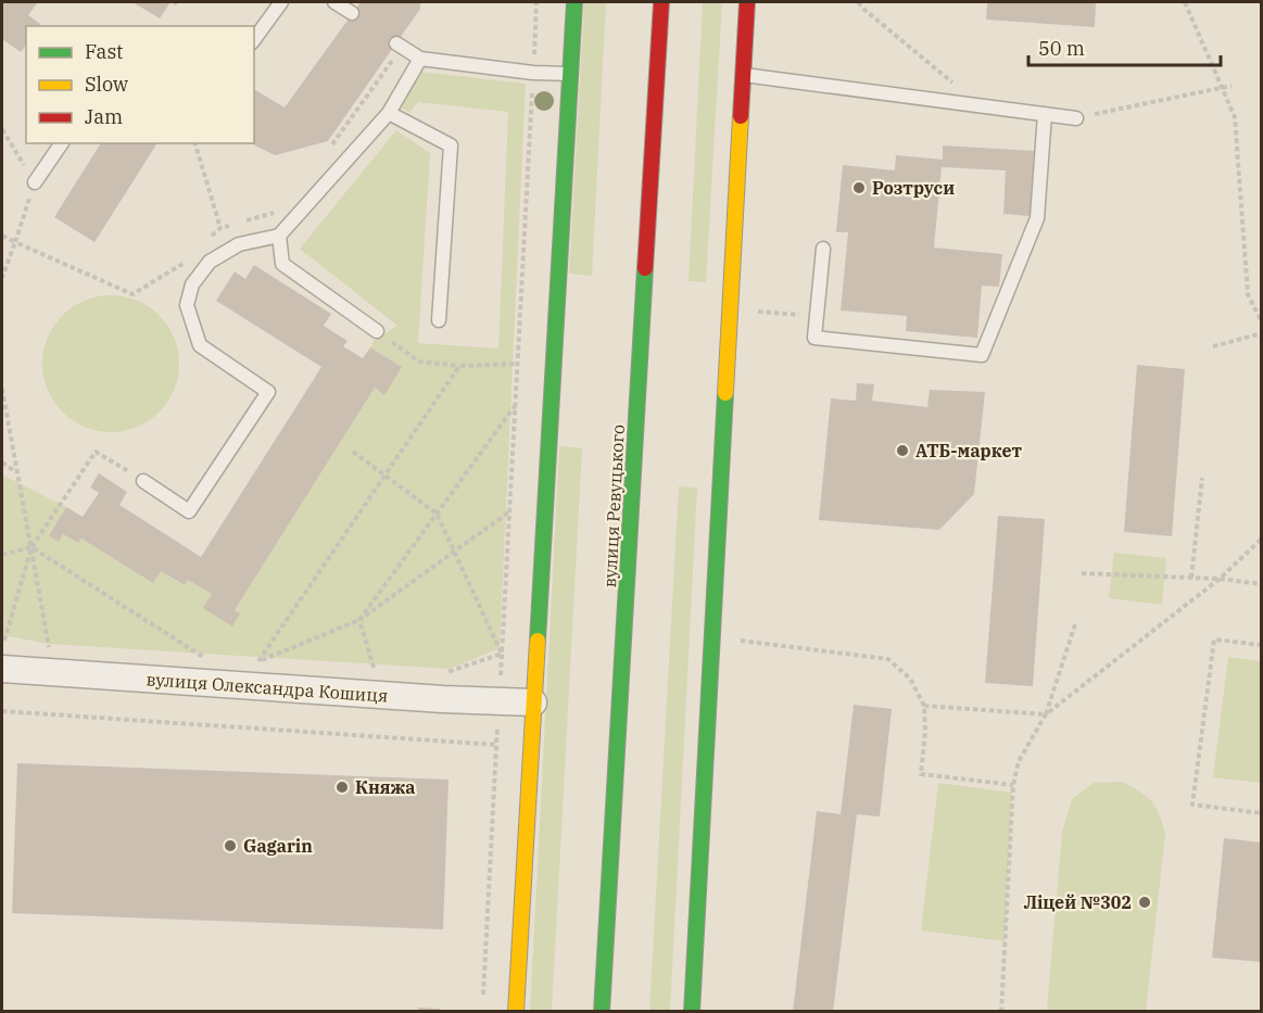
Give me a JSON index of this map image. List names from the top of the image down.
{
  "streets": {
    "street": ["вулиця Ревуцького", "вулиця Олександра Кошиця"]
  },
  "places": [
    "Розтруси",
    "АТБ-маркет",
    "Княжа",
    "Gagarin",
    "Ліцей №302"
  ],
  "legend": ["Fast", "Slow", "Jam"],
  "scale_bar": "50 m"
}
